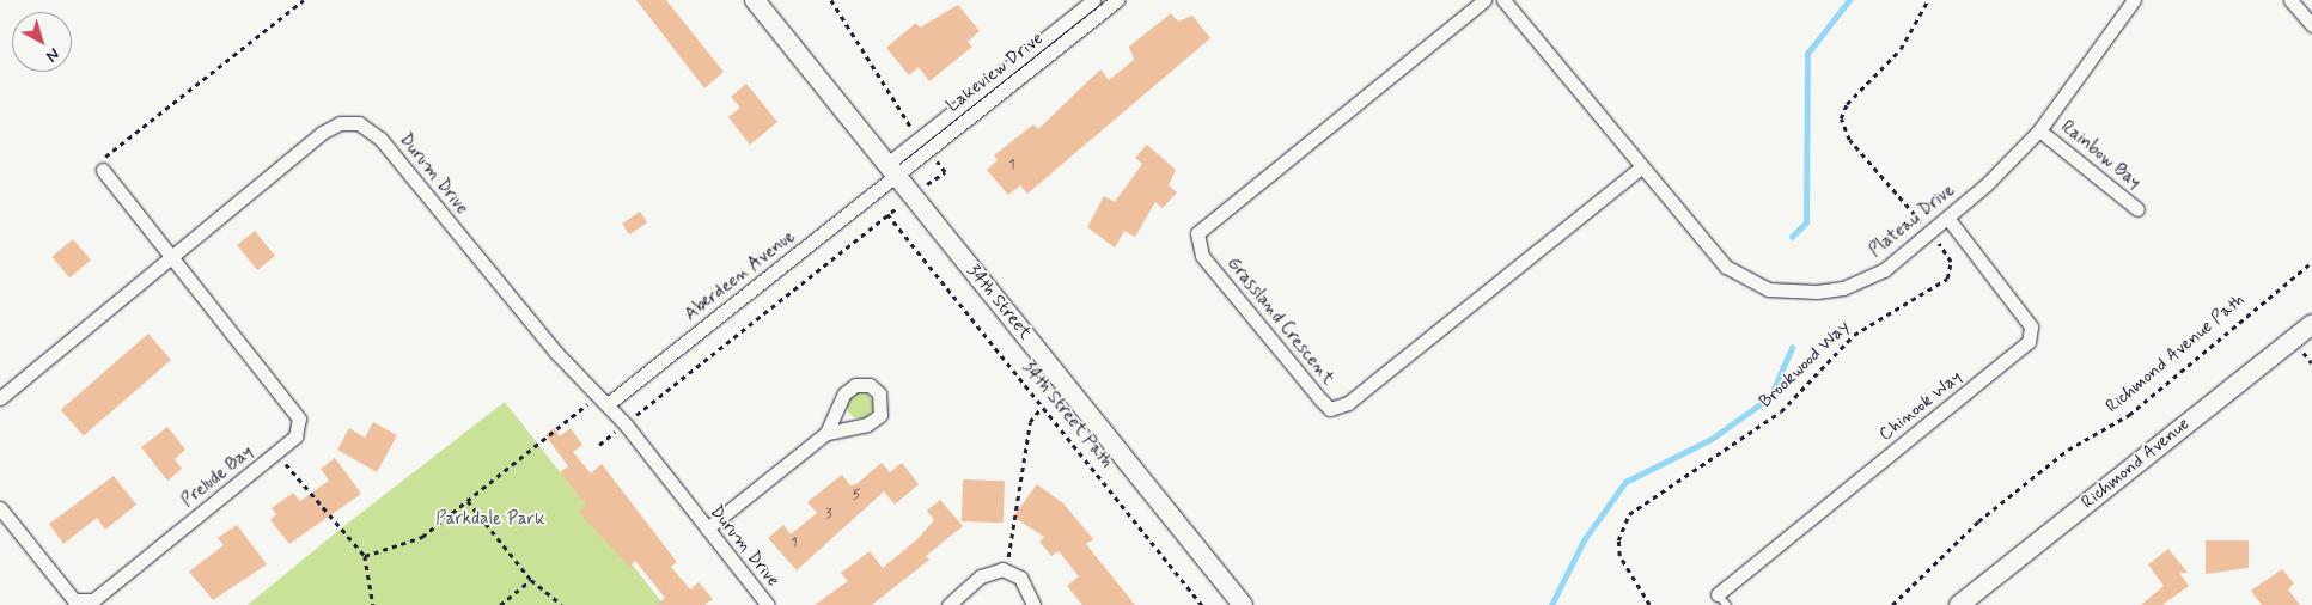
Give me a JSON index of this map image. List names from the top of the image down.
{
  "streets": {
    "street": [
      "Lakeview Drive",
      "Rainbow Bay",
      "Durum Drive",
      "Plateau Drive",
      "Aberdeen Avenue",
      "34th Street",
      "Grassland Crescent",
      "Chinook Way",
      "Richmond Avenue",
      "Prelude Bay"
    ],
    "path": ["Richmond Avenue Path", "Brookwood Way", "34th Street Path"]
  },
  "crossings": [
    ["Lakeview Drive", "Aberdeen Avenue"],
    ["Lakeview Drive", "34th Street"],
    ["Rainbow Bay", "Plateau Drive"],
    ["Durum Drive", "Aberdeen Avenue"],
    ["Durum Drive", "Prelude Bay"],
    ["Plateau Drive", "Grassland Crescent"],
    ["Plateau Drive", "Brookwood Way"],
    ["Plateau Drive", "Chinook Way"],
    ["Aberdeen Avenue", "34th Street"]
  ],
  "parks": ["Parkdale Park"],
  "house_numbers": [
    "1",
    "5",
    "3",
    "1"
  ],
  "north": "bottom right"
}
